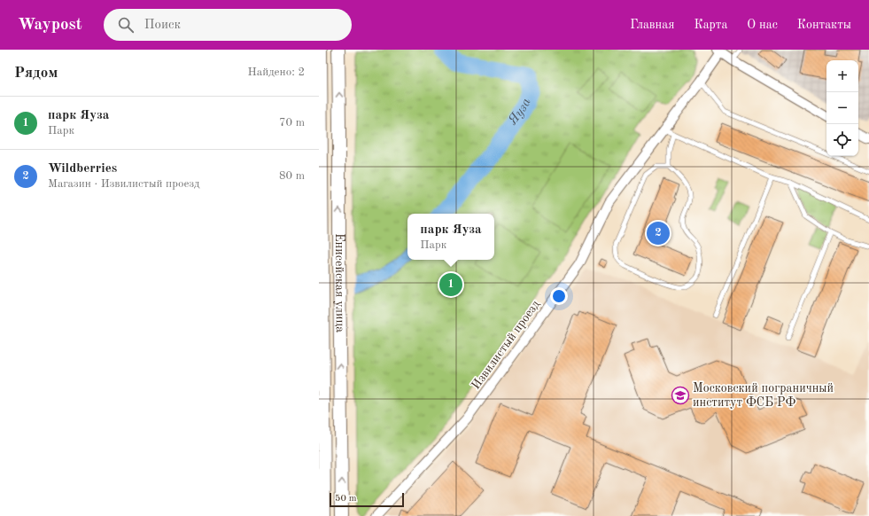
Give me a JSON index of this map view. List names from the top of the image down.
{
  "streets": {
    "main road": ["Енисейская улица"],
    "street": ["Извилистый проезд"]
  },
  "water": ["Яуза"],
  "places": {
    "school or university": ["Московский пограничный институт ФСБ РФ"]
  },
  "scale_bar": "50 m",
  "page": {
    "header": "Waypost",
    "search": "Поиск",
    "nav": [
      "Главная",
      "Карта",
      "О нас",
      "Контакты"
    ],
    "heading": ["Рядом", "Найдено: 2"],
    "map_buttons": ["+", "−"],
    "list": [
      {
        "mark": "1",
        "name": "парк Яуза",
        "note": "Парк",
        "value": "70 m"
      },
      {
        "mark": "2",
        "name": "Wildberries",
        "note": "Магазин · Извилистый проезд",
        "value": "80 m"
      }
    ],
    "popup": ["парк Яуза", "Парк"],
    "pins": ["2", "1"],
    "scale": "50 m"
  }
}
